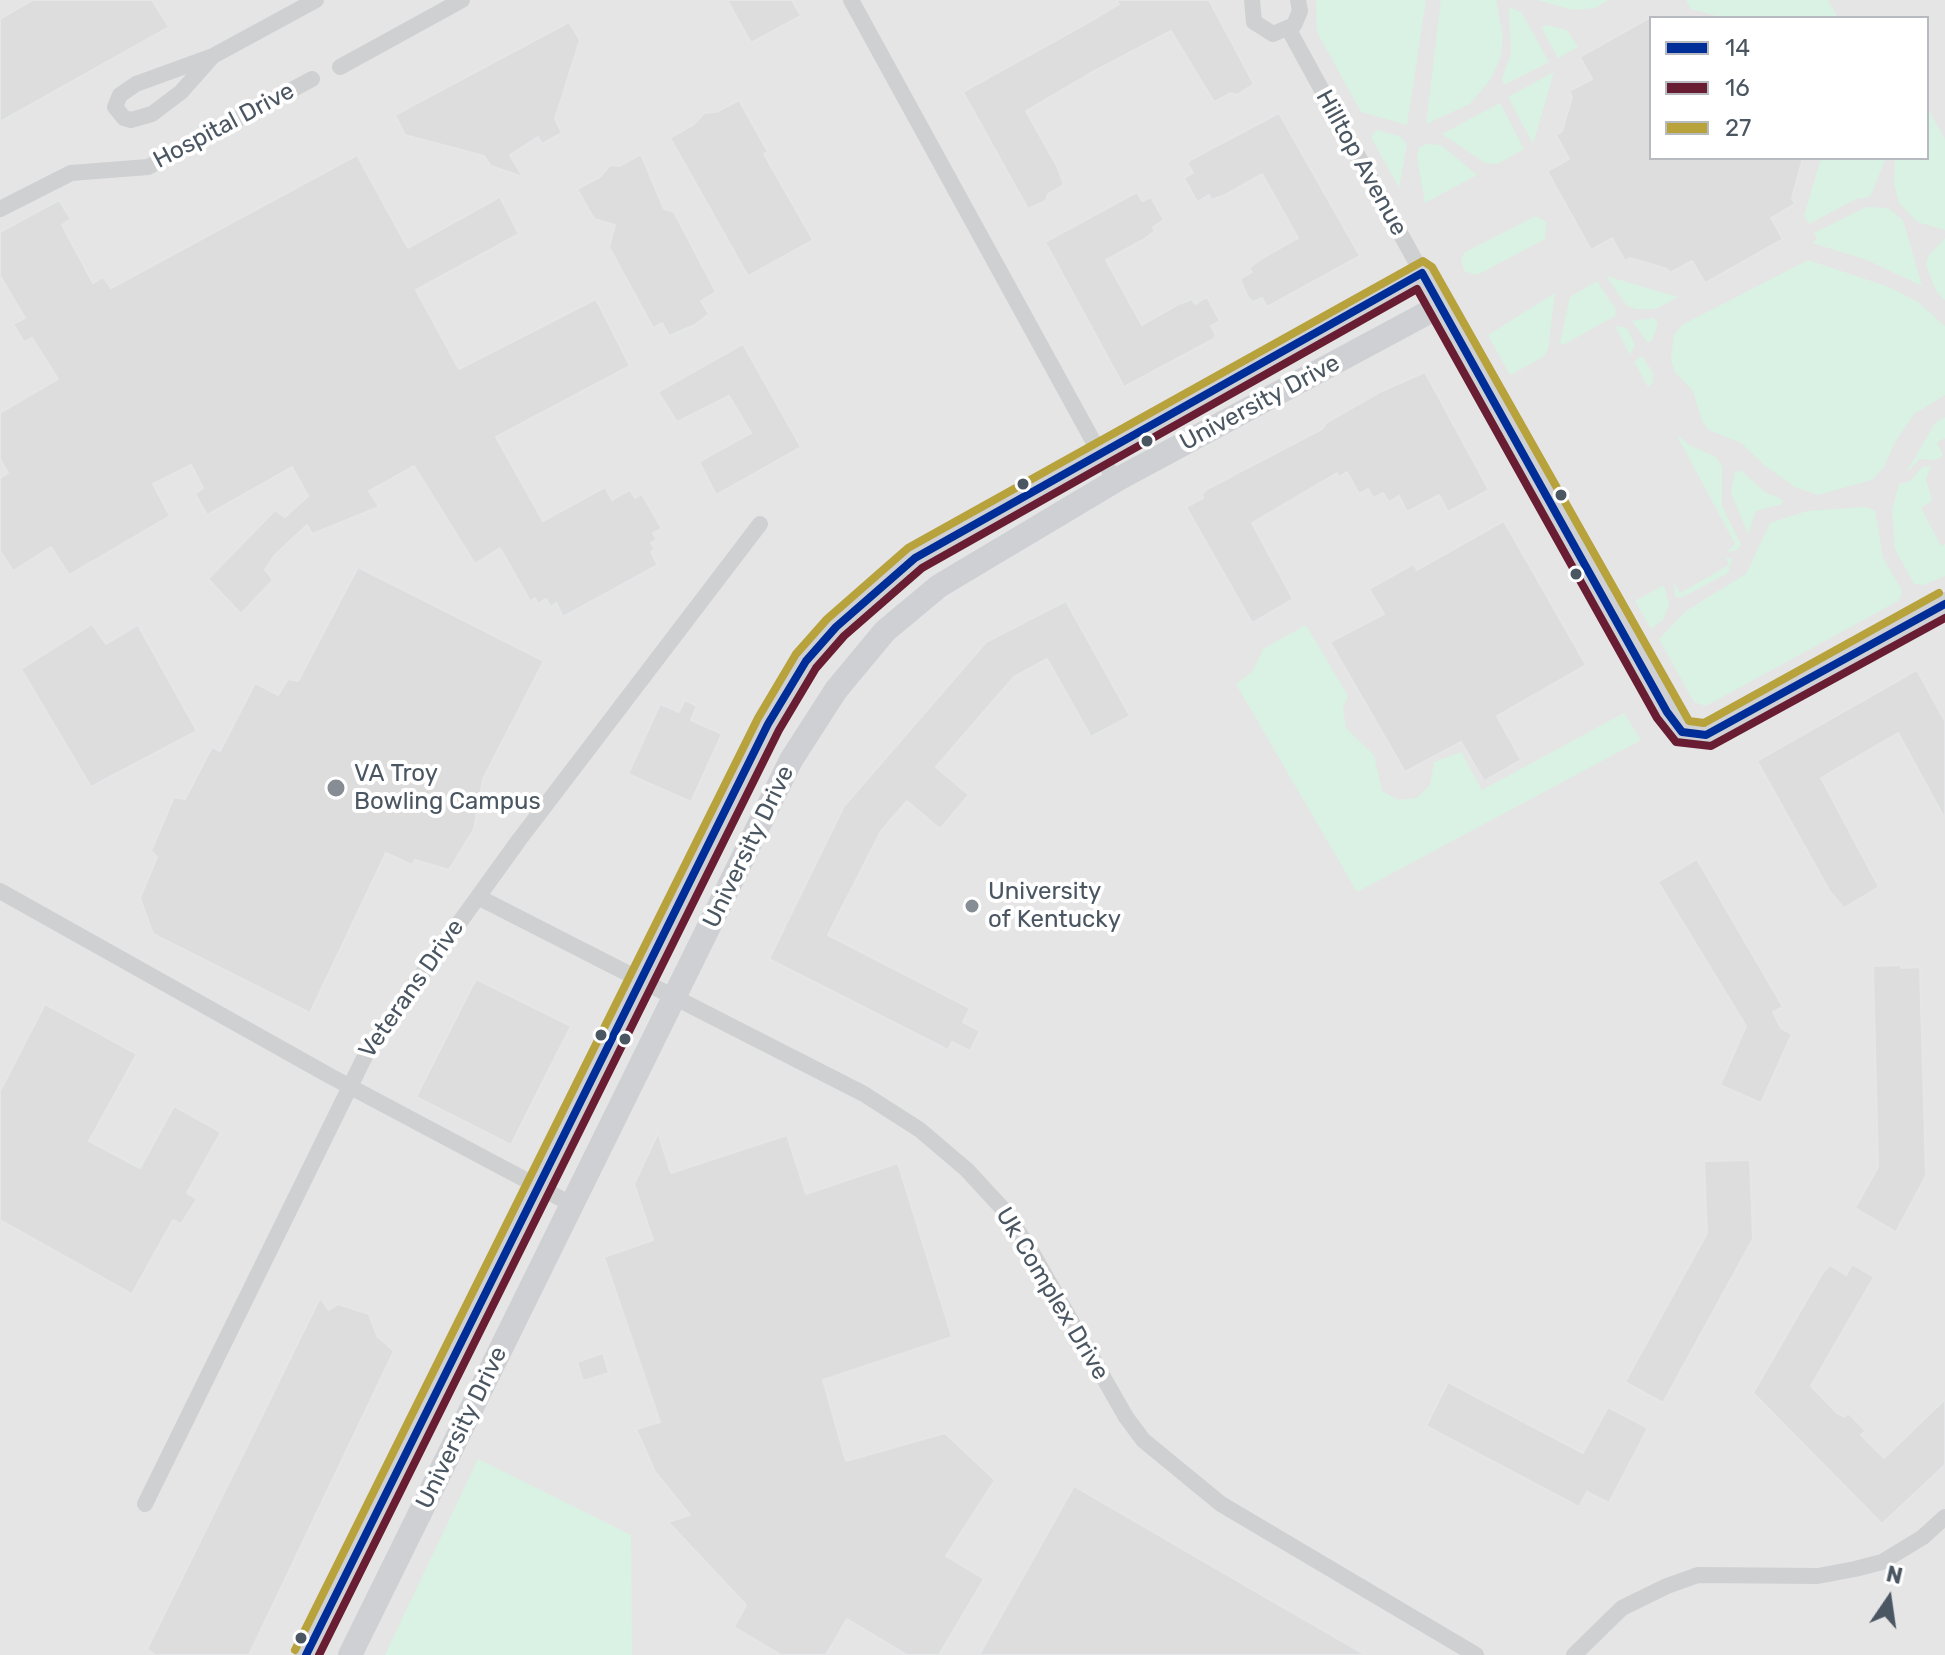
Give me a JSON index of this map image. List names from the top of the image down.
{
  "streets": {
    "street": [
      "Hospital Drive",
      "Hilltop Avenue",
      "University Drive",
      "Veterans Drive",
      "Uk Complex Drive"
    ]
  },
  "crossings": [
    ["Hilltop Avenue", "University Drive"],
    ["University Drive", "Uk Complex Drive"],
    ["Veterans Drive", "Uk Complex Drive"]
  ],
  "places": ["VA Troy Bowling Campus", "University of Kentucky"],
  "lines": ["transit line 27", "transit line 14", "transit line 16"],
  "legend": ["14", "16", "27"],
  "north": "top"
}
